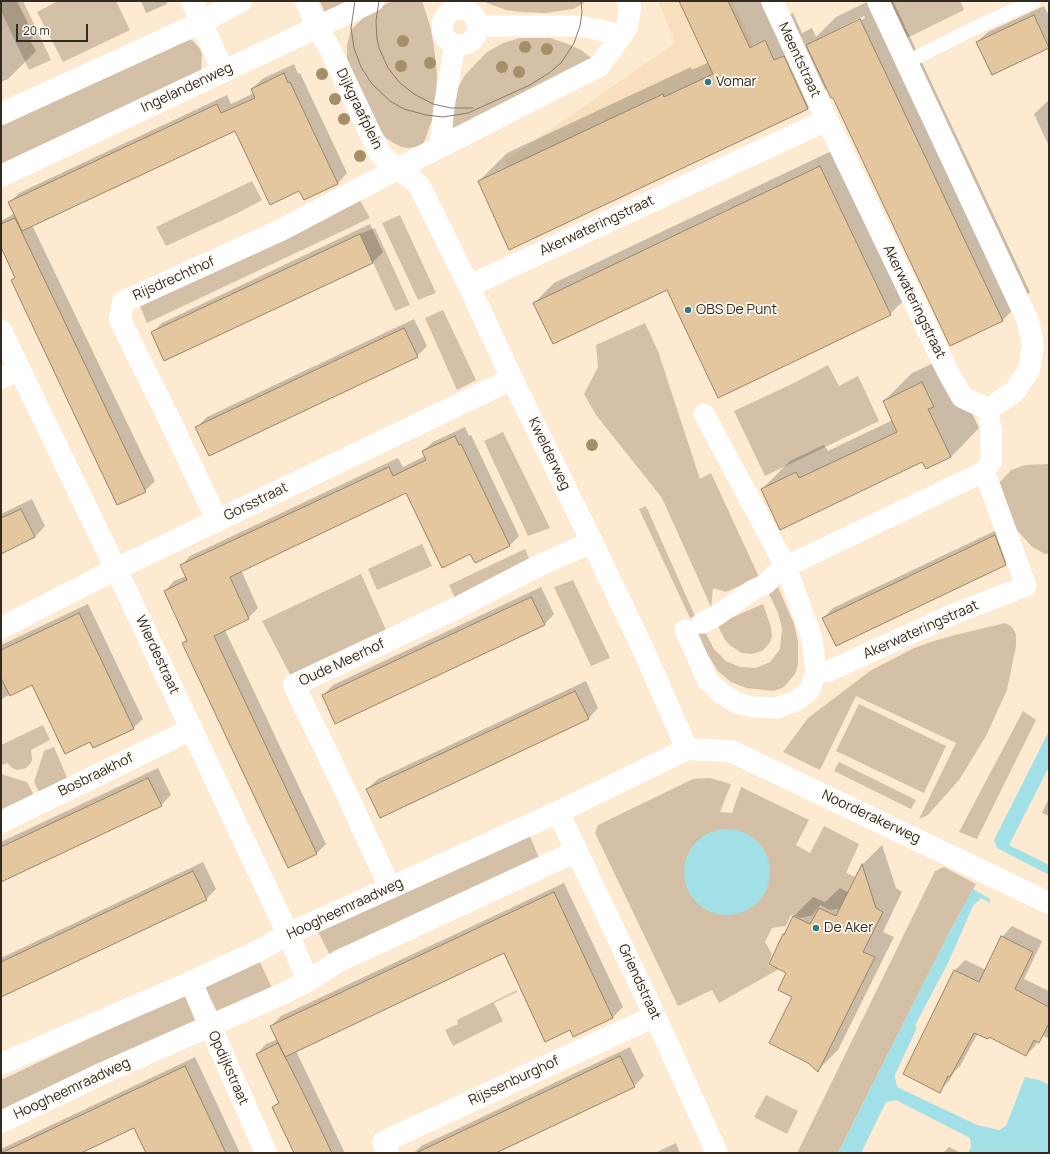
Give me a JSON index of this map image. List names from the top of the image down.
{
  "streets": {
    "street": [
      "Meentstraat",
      "Ingelandenweg",
      "Dijkgraafplein",
      "Akerwateringstraat",
      "Rijsdrechthof",
      "Kwelderweg",
      "Gorsstraat",
      "Wierdestraat",
      "Oude Meerhof",
      "Bosbraakhof",
      "Noorderakerweg",
      "Hoogheemraadweg",
      "Griendstraat",
      "Opdijkstraat",
      "Rijssenburghof"
    ]
  },
  "crossings": [
    ["Meentstraat", "Akerwateringstraat"],
    ["Ingelandenweg", "Dijkgraafplein"],
    ["Dijkgraafplein", "Rijsdrechthof"],
    ["Dijkgraafplein", "Kwelderweg"],
    ["Akerwateringstraat", "Kwelderweg"],
    ["Rijsdrechthof", "Kwelderweg"],
    ["Rijsdrechthof", "Gorsstraat"],
    ["Kwelderweg", "Gorsstraat"],
    ["Kwelderweg", "Oude Meerhof"],
    ["Kwelderweg", "Noorderakerweg"],
    ["Kwelderweg", "Hoogheemraadweg"],
    ["Gorsstraat", "Wierdestraat"],
    ["Wierdestraat", "Bosbraakhof"],
    ["Wierdestraat", "Hoogheemraadweg"],
    ["Oude Meerhof", "Hoogheemraadweg"],
    ["Noorderakerweg", "Hoogheemraadweg"],
    ["Hoogheemraadweg", "Griendstraat"],
    ["Hoogheemraadweg", "Opdijkstraat"],
    ["Griendstraat", "Rijssenburghof"]
  ],
  "places": ["Vomar", "OBS De Punt", "De Aker"],
  "scale_bar": "20 m"
}
